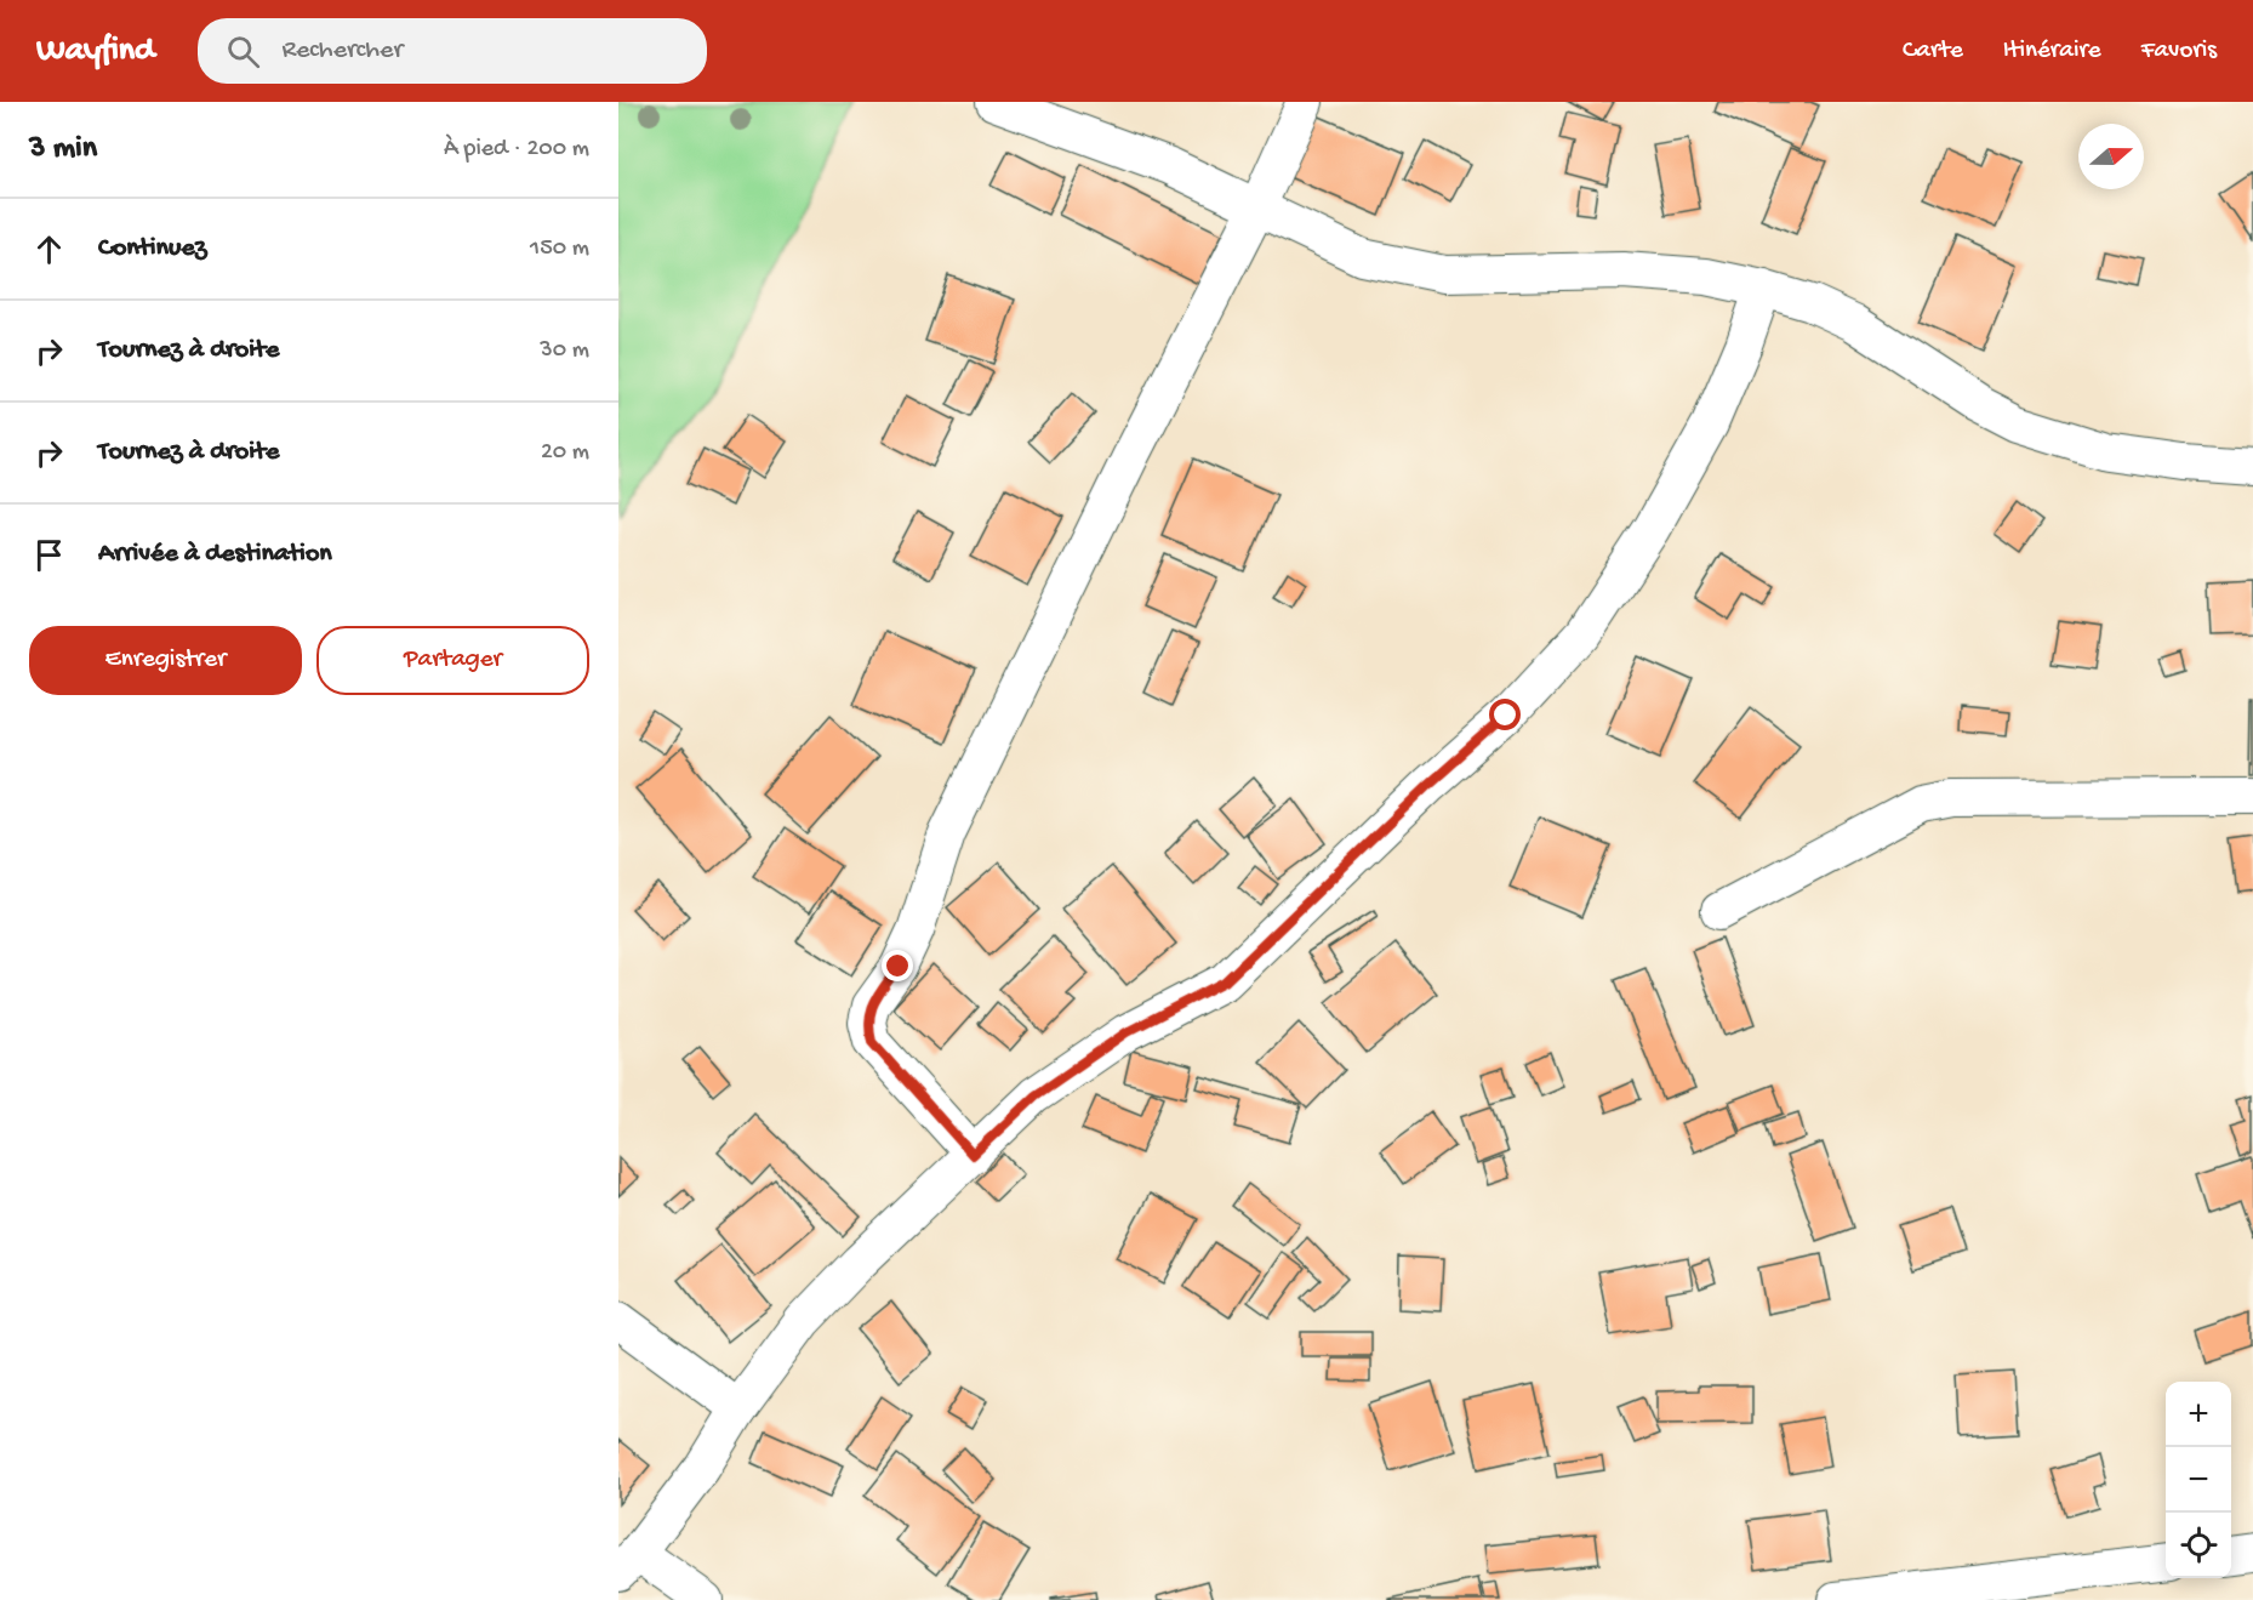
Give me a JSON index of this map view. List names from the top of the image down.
{
  "north": "right",
  "page": {
    "header": "Wayfind",
    "search": "Rechercher",
    "nav": ["Carte", "Itinéraire", "Favoris"],
    "heading": ["3 min", "À pied · 200 m"],
    "list": [
      ["Continuez", "150 m"],
      ["Tournez à droite", "30 m"],
      ["Tournez à droite", "20 m"],
      "Arrivée à destination"
    ],
    "buttons": ["Enregistrer", "Partager"],
    "map_buttons": ["+", "−"]
  }
}
